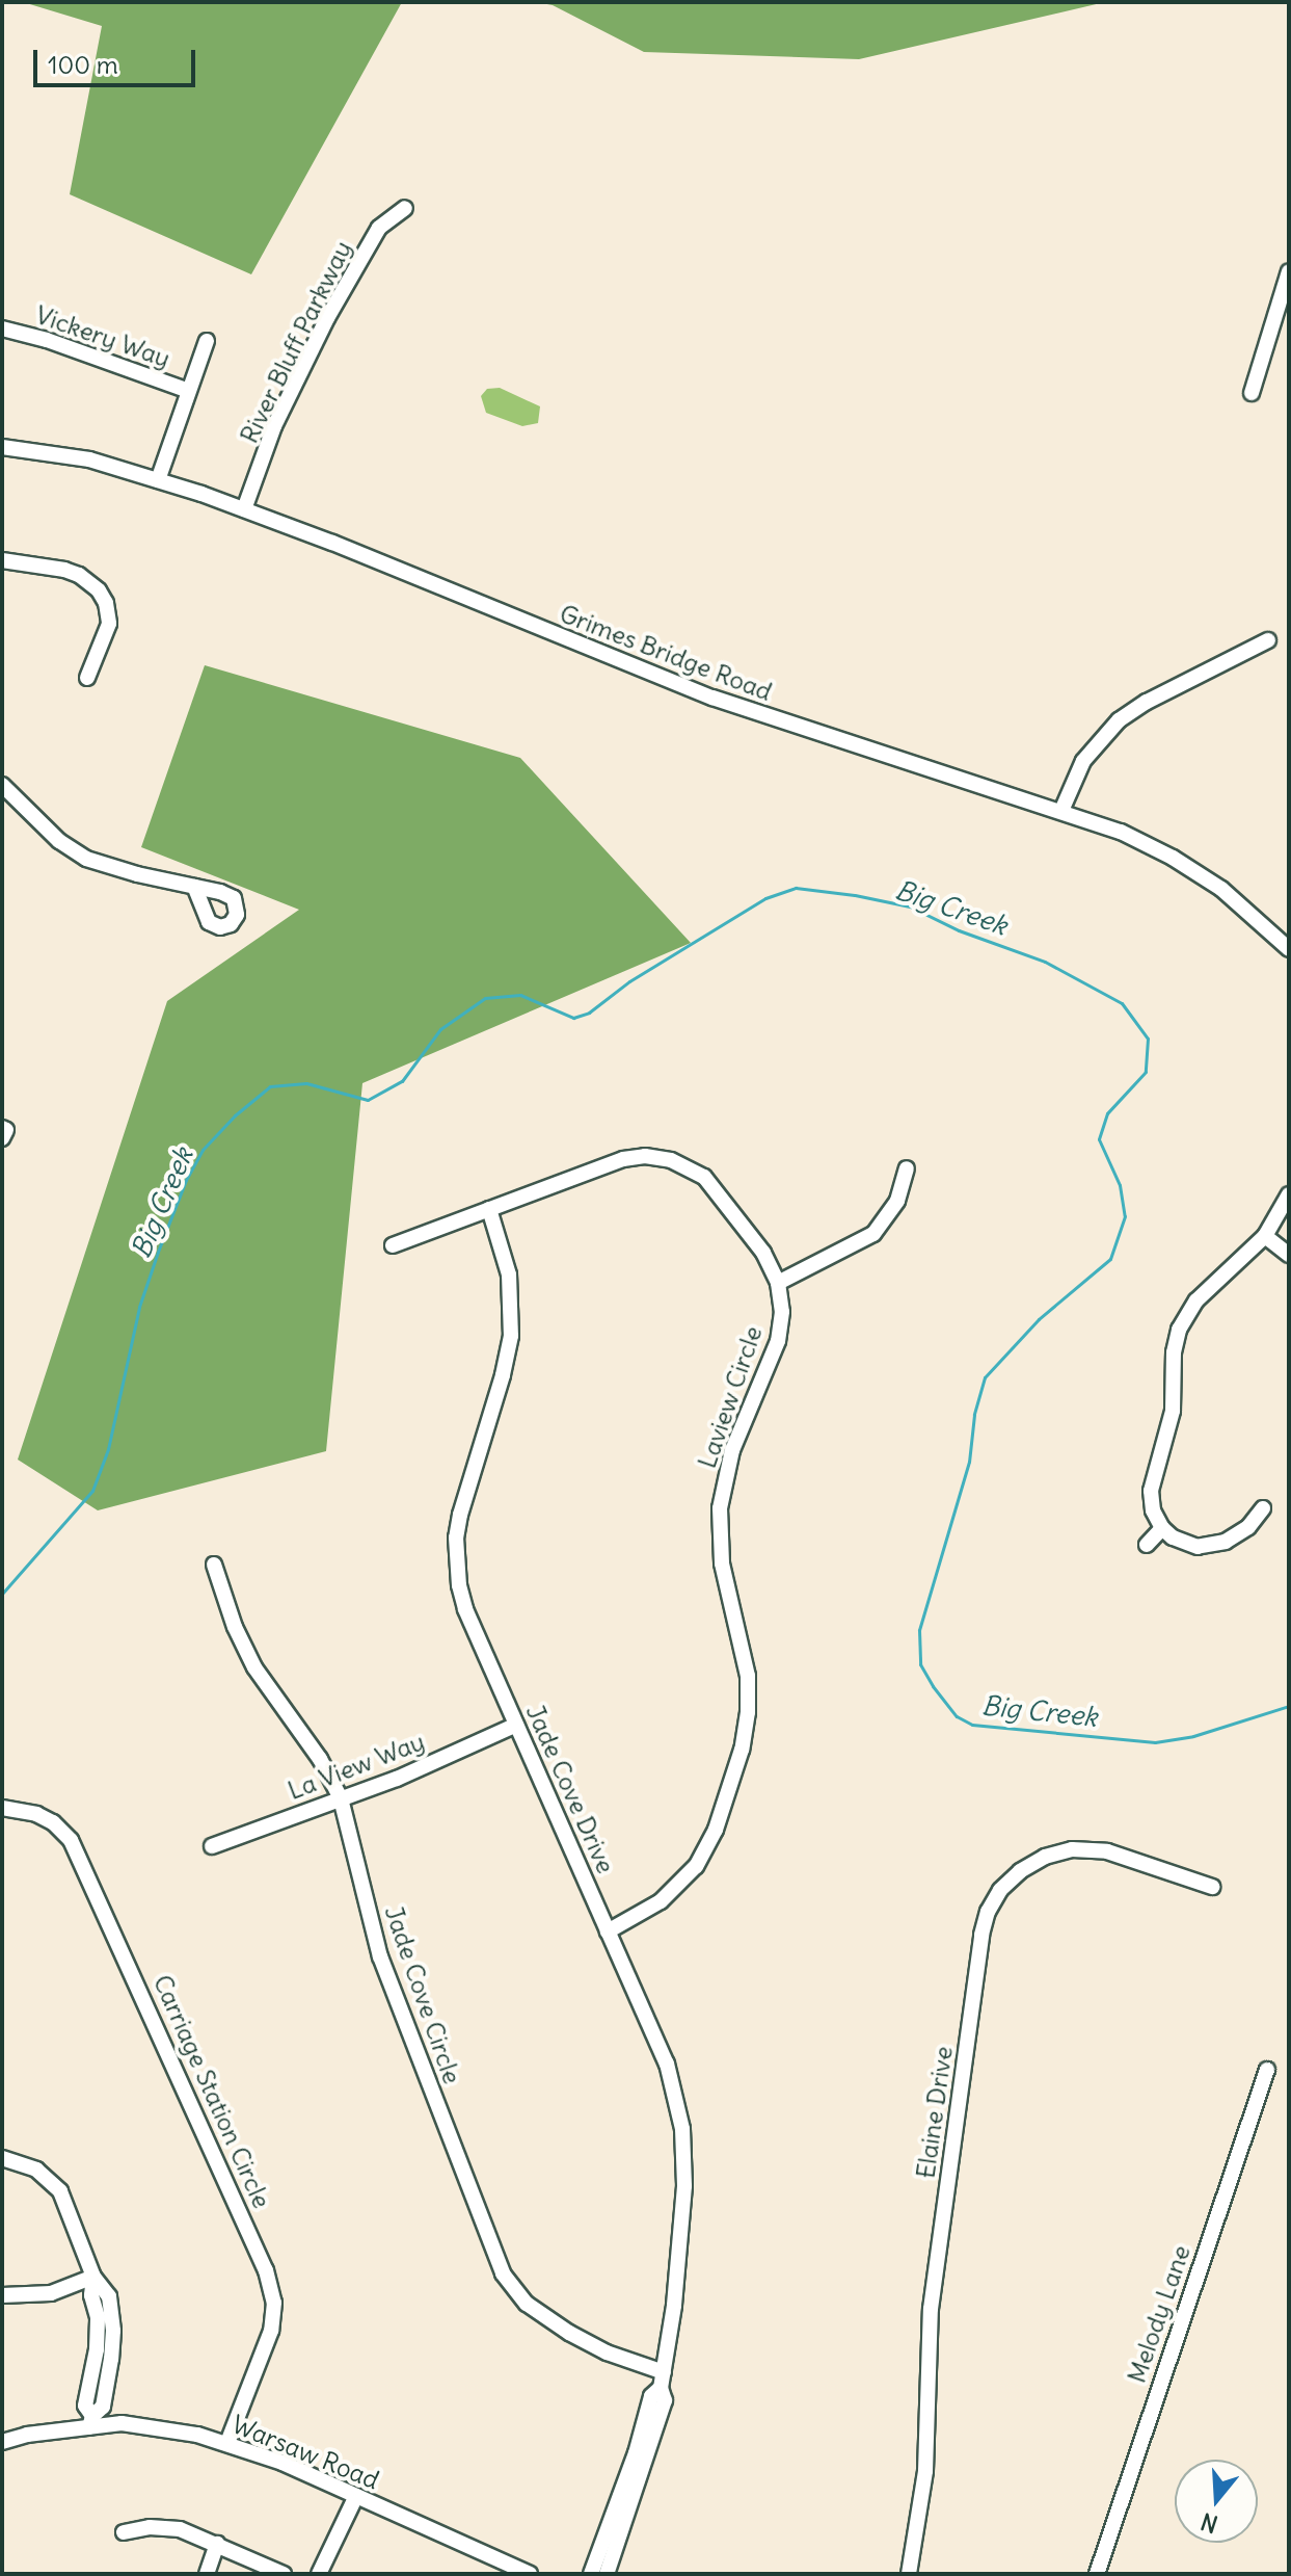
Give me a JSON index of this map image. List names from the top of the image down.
{
  "streets": {
    "street": [
      "Vickery Way",
      "River Bluff Parkway",
      "Grimes Bridge Road",
      "Laview Circle",
      "La View Way",
      "Jade Cove Drive",
      "Jade Cove Circle",
      "Carriage Station Circle",
      "Elaine Drive",
      "Melody Lane",
      "Warsaw Road"
    ]
  },
  "crossings": [
    ["River Bluff Parkway", "Grimes Bridge Road"],
    ["Laview Circle", "Jade Cove Drive"],
    ["La View Way", "Jade Cove Drive"],
    ["La View Way", "Jade Cove Circle"],
    ["Jade Cove Drive", "Jade Cove Circle"],
    ["Carriage Station Circle", "Warsaw Road"]
  ],
  "water": ["Big Creek"],
  "scale_bar": "100 m",
  "north": "bottom"
}
